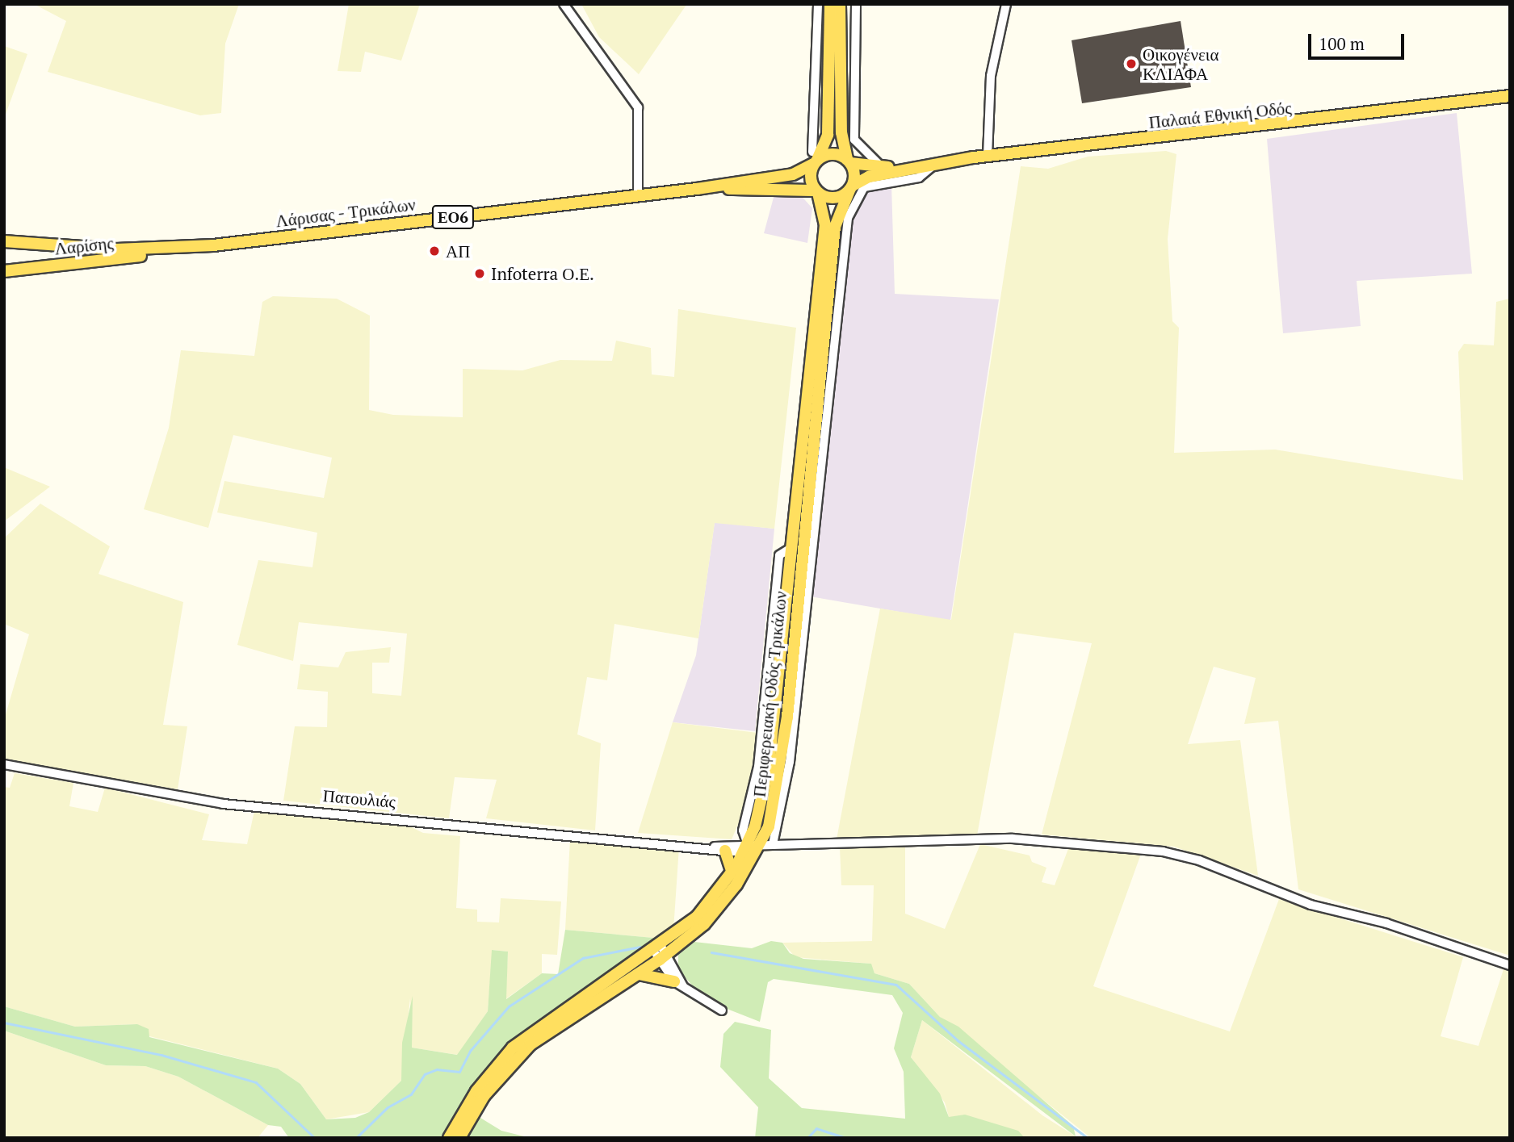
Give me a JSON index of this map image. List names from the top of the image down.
{
  "streets": {
    "main road": [
      "Παλαιά Εθνική Οδός",
      "Λάρισας - Τρικάλων",
      "ΕΟ6",
      "Λαρίσης",
      "Περιφερειακή Οδός Τρικάλων"
    ],
    "street": ["Πατουλιάς"]
  },
  "crossings": [
    ["Παλαιά Εθνική Οδός", "Λάρισας - Τρικάλων"],
    ["Παλαιά Εθνική Οδός", "ΕΟ6"],
    ["Παλαιά Εθνική Οδός", "Περιφερειακή Οδός Τρικάλων"],
    ["Λάρισας - Τρικάλων", "ΕΟ6"],
    ["Λάρισας - Τρικάλων", "Λαρίσης"],
    ["Λάρισας - Τρικάλων", "Περιφερειακή Οδός Τρικάλων"],
    ["ΕΟ6", "Λαρίσης"],
    ["ΕΟ6", "Περιφερειακή Οδός Τρικάλων"],
    ["Περιφερειακή Οδός Τρικάλων", "Πατουλιάς"]
  ],
  "places": ["Οικογένεια ΚΛΙΑΦΑ", "ΑΠ", "Infoterra Ο.Ε."],
  "scale_bar": "100 m"
}
